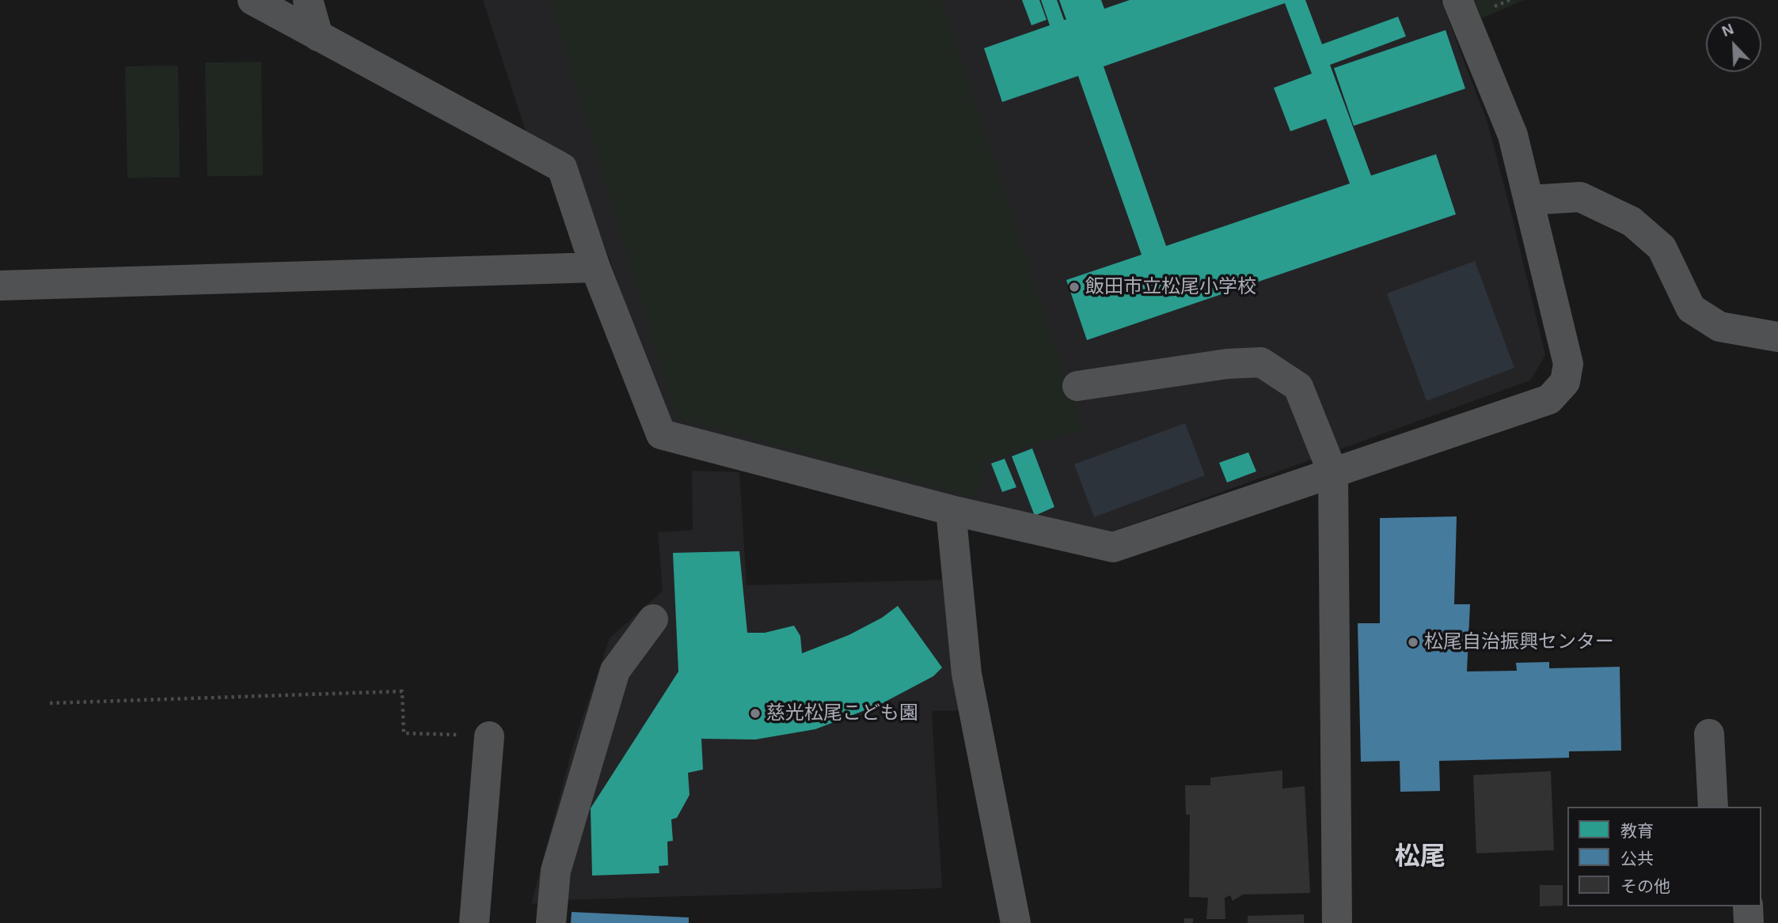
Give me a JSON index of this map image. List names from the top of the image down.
{
  "districts": ["松尾"],
  "places": ["飯田市立松尾小学校", "松尾自治振興センター", "慈光松尾こども園"],
  "legend": ["教育", "公共", "その他"],
  "north": "top left"
}
